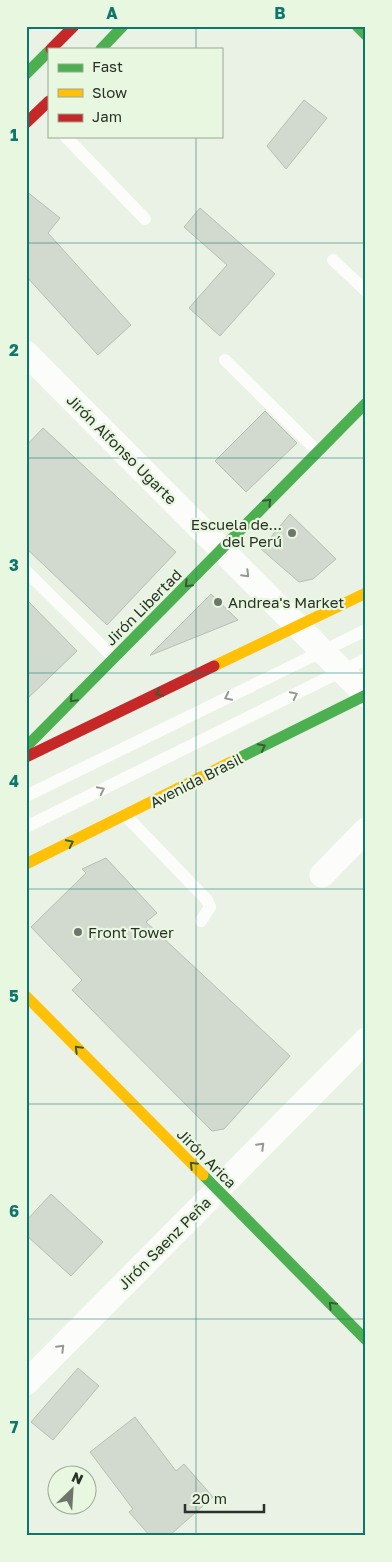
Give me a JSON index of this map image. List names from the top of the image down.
{
  "streets": {
    "street": [
      "Jirón Alfonso Ugarte",
      "Jirón Libertad",
      "Avenida Brasil",
      "Jirón Arica",
      "Jirón Saenz Peña"
    ]
  },
  "crossings": [
    ["Jirón Alfonso Ugarte", "Jirón Libertad"],
    ["Jirón Alfonso Ugarte", "Avenida Brasil"],
    ["Jirón Arica", "Jirón Saenz Peña"]
  ],
  "one_way": ["Jirón Arica", "Jirón Saenz Peña"],
  "places": ["Escuela de... del Perú", "Andrea's Market", "Front Tower"],
  "legend": ["Fast", "Slow", "Jam"],
  "scale_bar": "20 m",
  "north": "top right",
  "grid": {
    "columns": ["A", "B"],
    "rows": [
      "1",
      "2",
      "3",
      "4",
      "5",
      "6",
      "7"
    ]
  }
}
